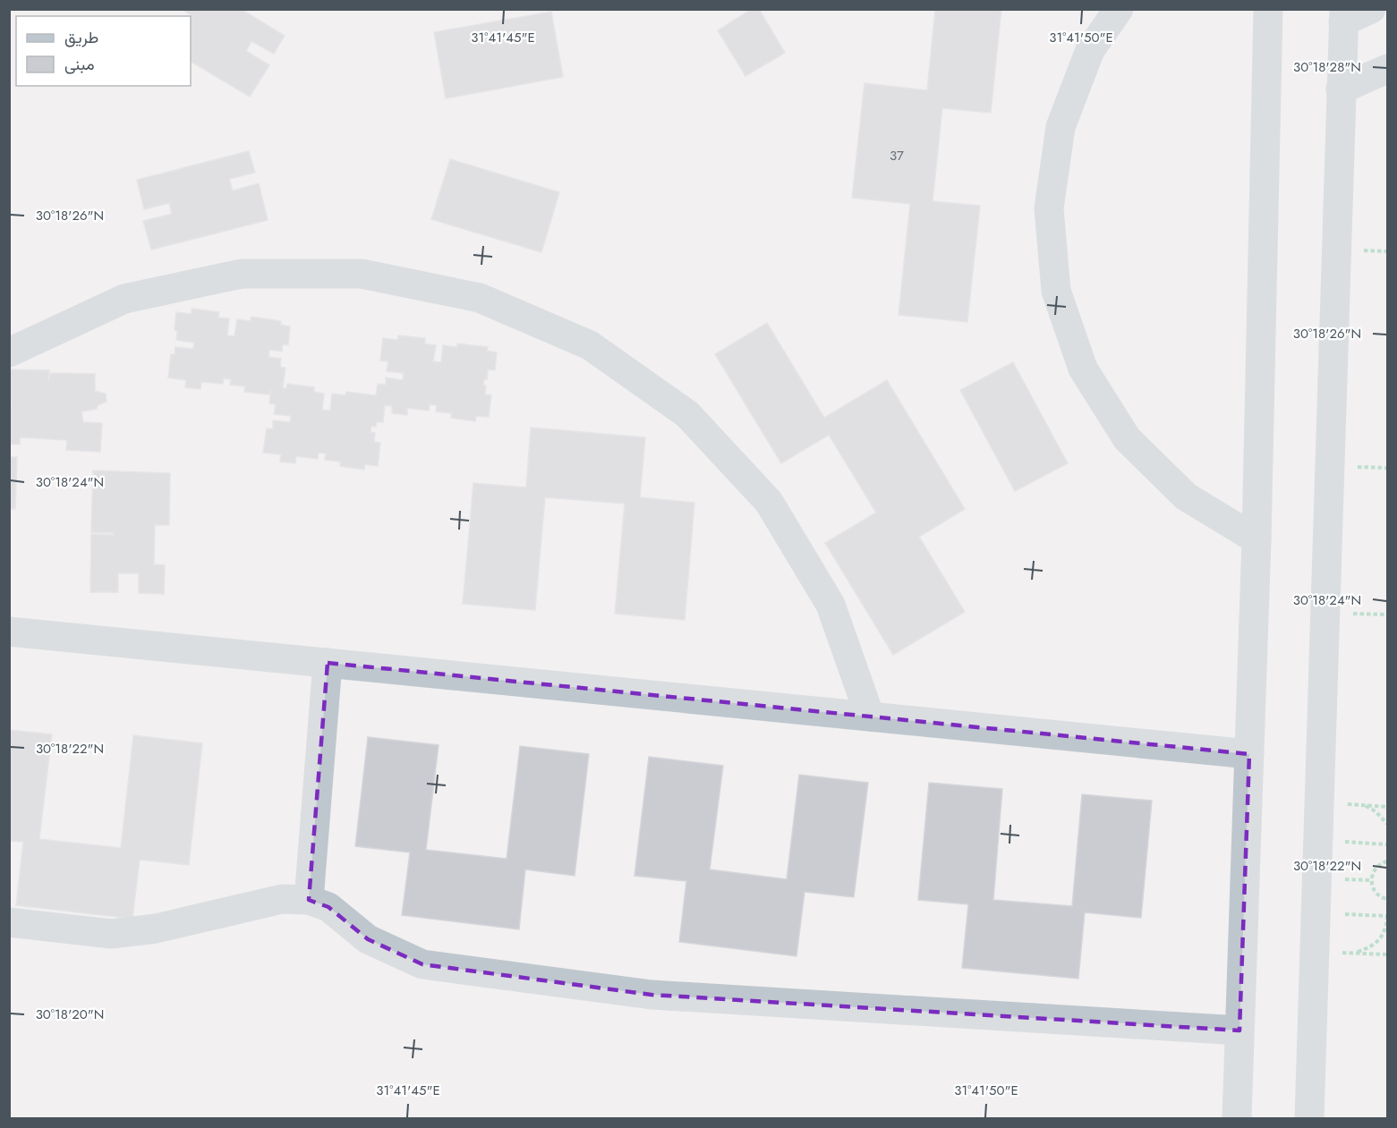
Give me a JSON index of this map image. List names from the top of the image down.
{
  "house_numbers": ["37"],
  "legend": ["طريق", "مبنى"],
  "coordinates": [
    "31°41'45\"E",
    "31°41'50\"E",
    "30°18'28\"N",
    "30°18'26\"N",
    "30°18'24\"N",
    "30°18'22\"N",
    "30°18'20\"N"
  ]
}
